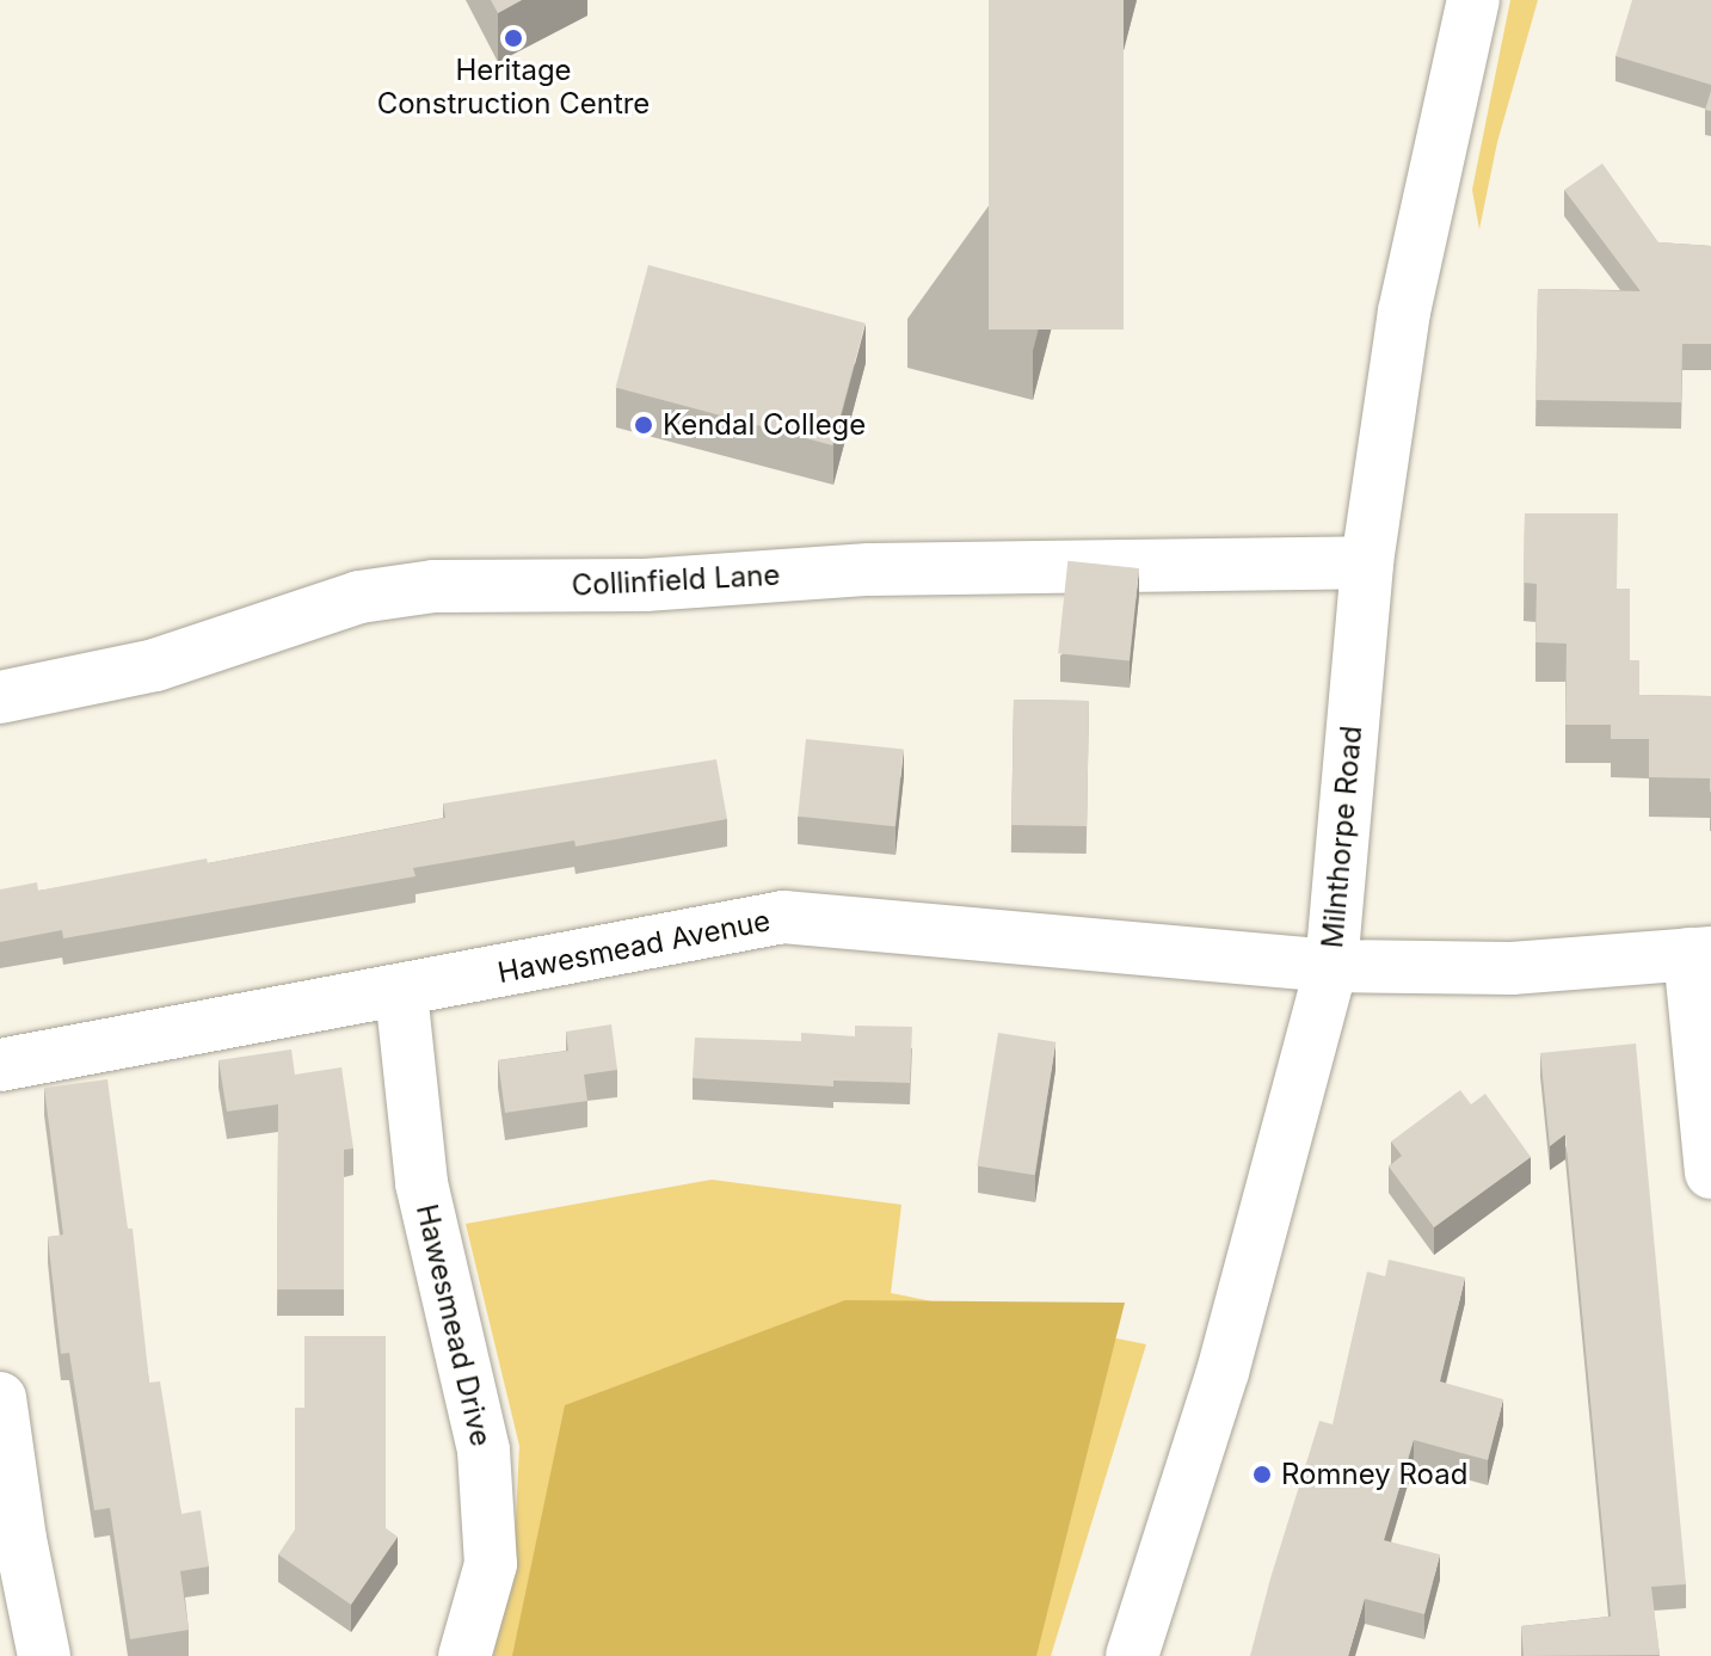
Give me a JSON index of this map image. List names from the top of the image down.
{
  "streets": {
    "main road": [
      "Collinfield Lane",
      "Milnthorpe Road",
      "Hawesmead Avenue",
      "Hawesmead Drive"
    ]
  },
  "crossings": [
    ["Collinfield Lane", "Milnthorpe Road"],
    ["Milnthorpe Road", "Hawesmead Avenue"],
    ["Hawesmead Avenue", "Hawesmead Drive"]
  ],
  "places": ["Heritage Construction Centre", "Kendal College", "Romney Road"]
}
